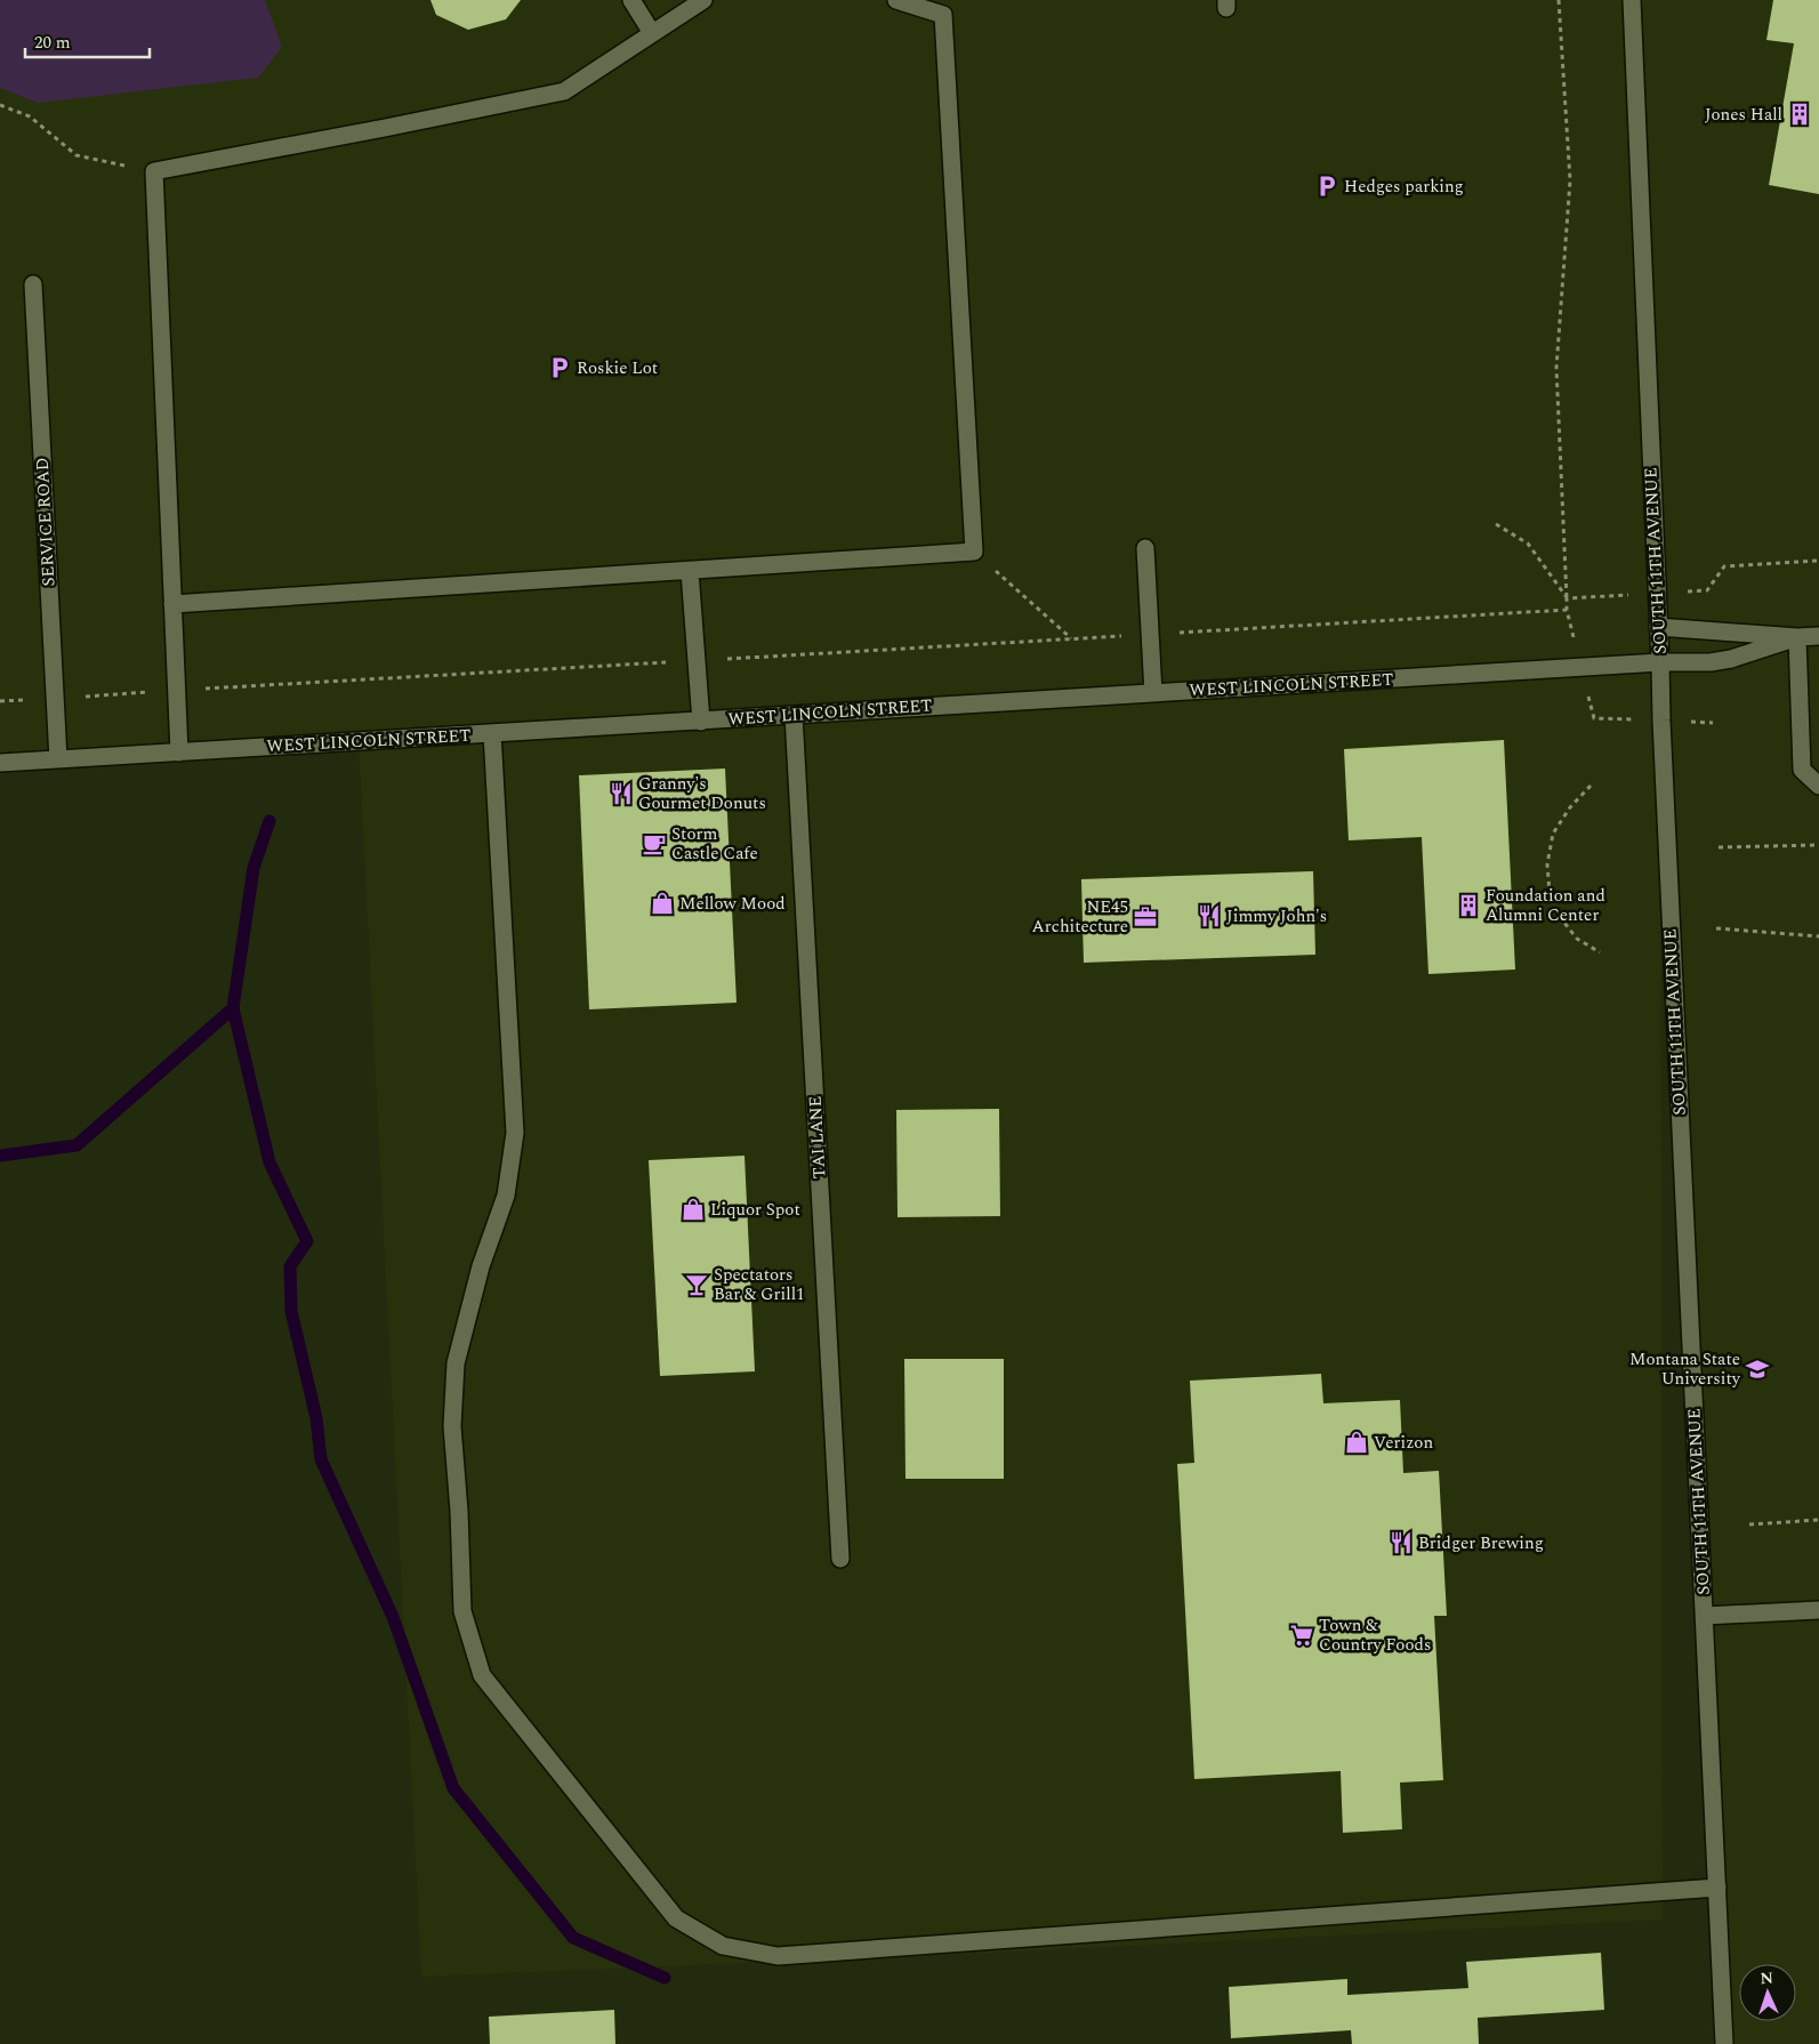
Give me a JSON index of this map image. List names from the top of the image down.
{
  "streets": {
    "street": [
      "SERVICE ROAD",
      "SOUTH 11TH AVENUE",
      "WEST LINCOLN STREET",
      "TAI LANE"
    ]
  },
  "crossings": [
    ["SERVICE ROAD", "WEST LINCOLN STREET"],
    ["SOUTH 11TH AVENUE", "WEST LINCOLN STREET"],
    ["WEST LINCOLN STREET", "TAI LANE"]
  ],
  "places": {
    "building": ["Jones Hall", "Foundation and Alumni Center"],
    "parking": ["Hedges parking", "Roskie Lot"],
    "restaurant": ["Granny's Gourmet Donuts", "Jimmy John's", "Bridger Brewing"],
    "cafe": ["Storm Castle Cafe"],
    "shop": ["Mellow Mood", "Liquor Spot", "Verizon"],
    "office": ["NE45 Architecture"],
    "bar": ["Spectators Bar & Grill1"],
    "school or university": ["Montana State University"],
    "supermarket": ["Town & Country Foods"]
  },
  "scale_bar": "20 m",
  "north": "top"
}
